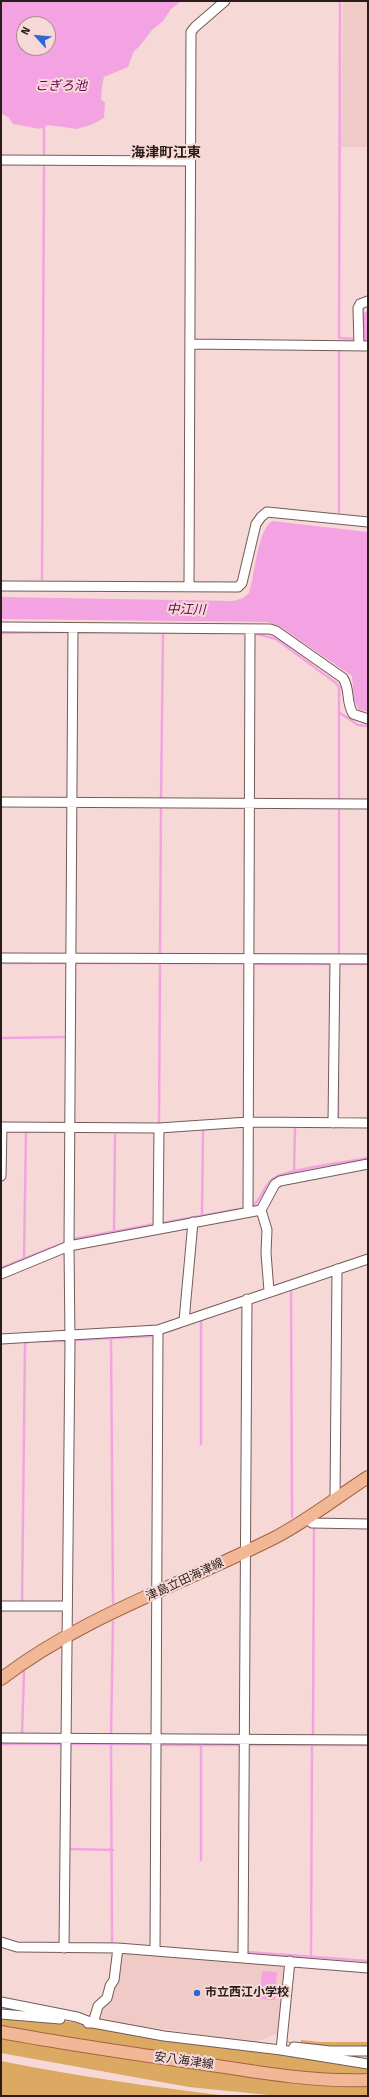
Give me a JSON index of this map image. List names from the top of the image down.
{
  "streets": {
    "main road": ["津島立田海津線", "安八海津線"]
  },
  "districts": ["海津町江東"],
  "water": ["こぎろ池", "中江川"],
  "places": ["市立西江小学校"],
  "north": "top left"
}
